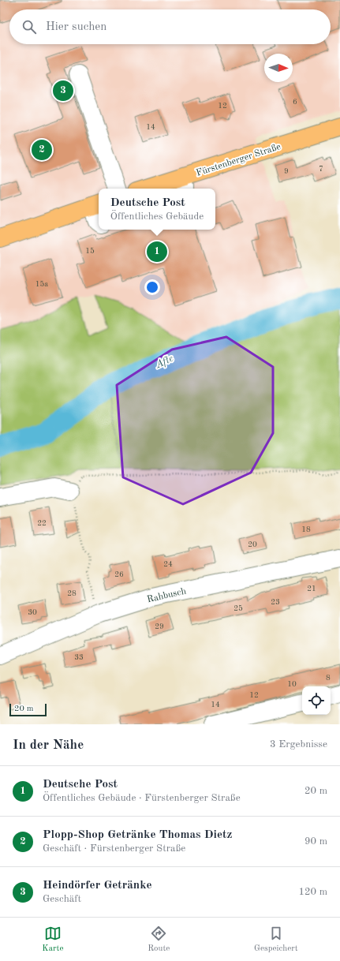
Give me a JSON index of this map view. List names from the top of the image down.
{
  "streets": {
    "main road": ["Fürstenberger Straße"],
    "street": ["Rahbusch"]
  },
  "water": ["Afte"],
  "house_numbers": [
    "6",
    "12",
    "14",
    "7",
    "9",
    "15",
    "15a",
    "22",
    "18",
    "20",
    "24",
    "26",
    "21",
    "28",
    "23",
    "25",
    "30",
    "29",
    "33",
    "8",
    "10",
    "12",
    "14"
  ],
  "scale_bar": "20 m",
  "north": "right",
  "page": {
    "search": "Hier suchen",
    "pins": ["3", "2", "1"],
    "popup": ["Deutsche Post", "Öffentliches Gebäude"],
    "scale": "20 m",
    "heading": ["In der Nähe", "3 Ergebnisse"],
    "list": [
      {
        "mark": "1",
        "name": "Deutsche Post",
        "note": "Öffentliches Gebäude · Fürstenberger Straße",
        "value": "20 m"
      },
      {
        "mark": "2",
        "name": "Plopp-Shop Getränke Thomas Dietz",
        "note": "Geschäft · Fürstenberger Straße",
        "value": "90 m"
      },
      {
        "mark": "3",
        "name": "Heindörfer Getränke",
        "note": "Geschäft",
        "value": "120 m"
      }
    ],
    "nav": ["Karte", "Route", "Gespeichert"]
  }
}
